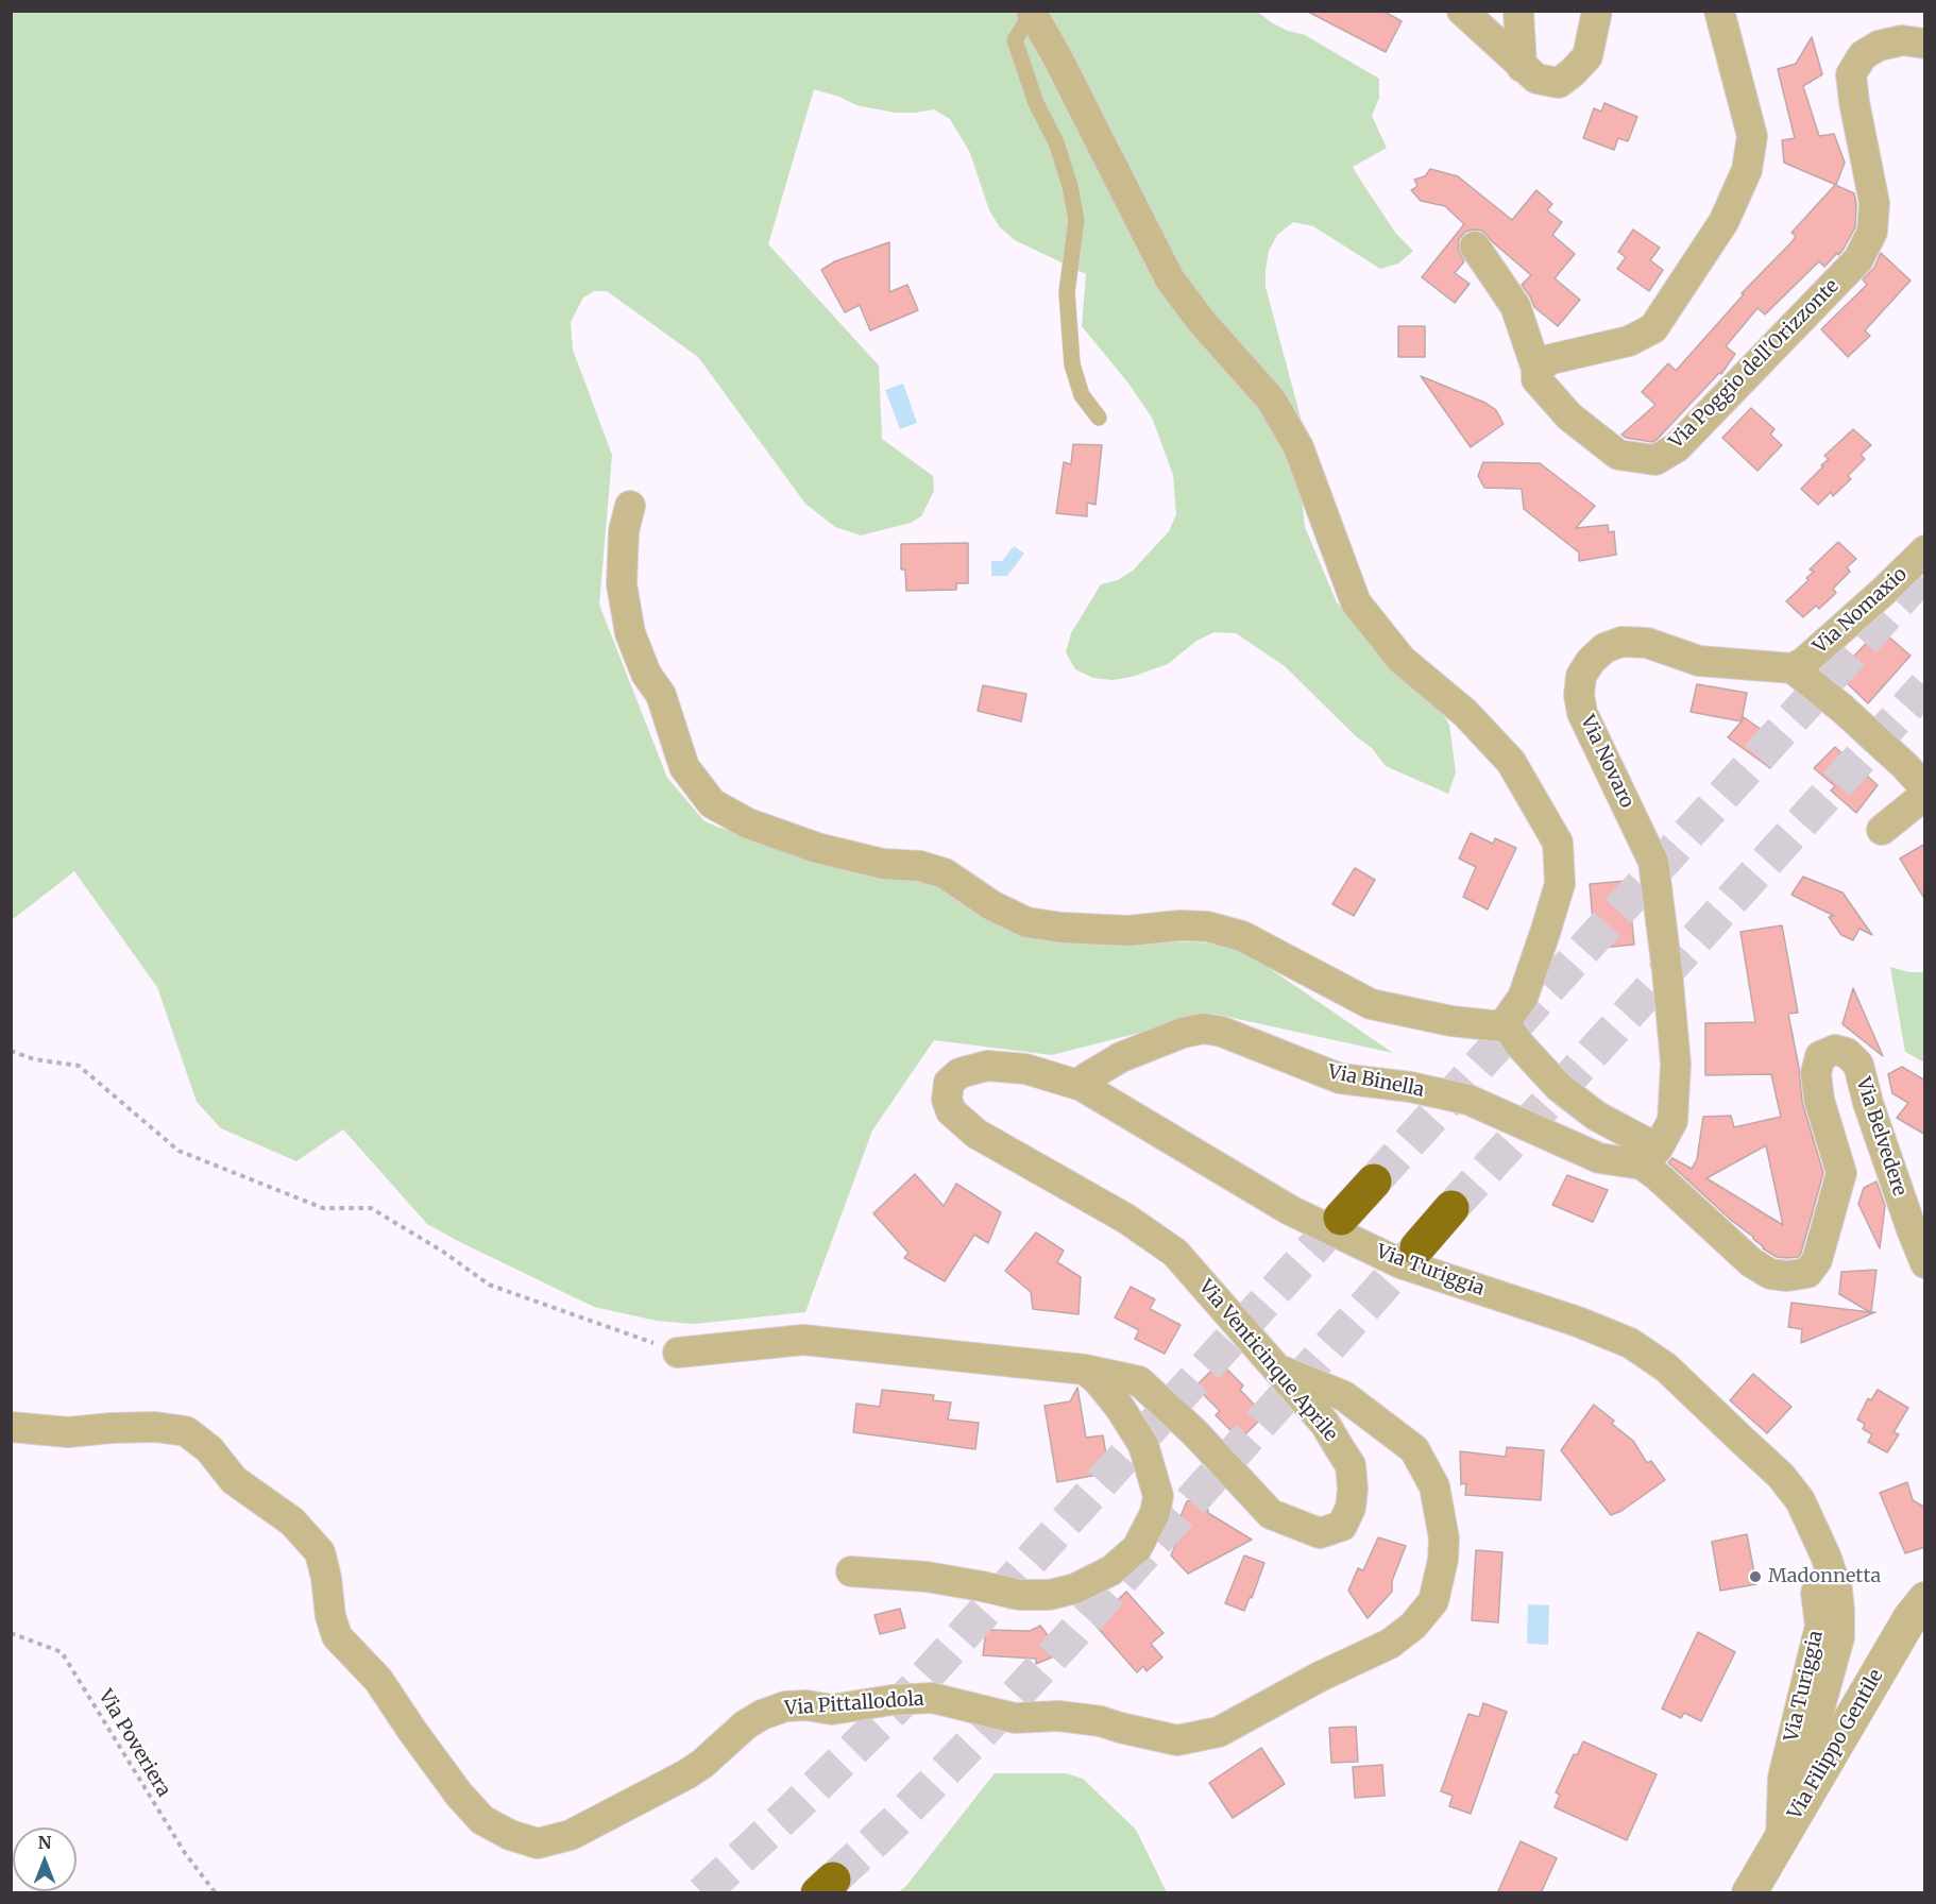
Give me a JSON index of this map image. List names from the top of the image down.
{
  "streets": {
    "street": [
      "Via Poggio dell'Orizzonte",
      "Via Nomaxio",
      "Via Novaro",
      "Via Binella",
      "Via Belvedere",
      "Via Turiggia",
      "Via Venticinque Aprile",
      "Via Pittallodola",
      "Via Filippo Gentile"
    ],
    "path": ["Via Poveriera"]
  },
  "crossings": [
    ["Via Nomaxio", "Via Novaro"],
    ["Via Novaro", "Via Binella"],
    ["Via Novaro", "Via Belvedere"],
    ["Via Binella", "Via Belvedere"],
    ["Via Binella", "Via Turiggia"],
    ["Via Binella", "Via Venticinque Aprile"],
    ["Via Turiggia", "Via Venticinque Aprile"],
    ["Via Turiggia", "Via Filippo Gentile"],
    ["Via Venticinque Aprile", "Via Pittallodola"]
  ],
  "places": ["Madonnetta"],
  "north": "top"
}
